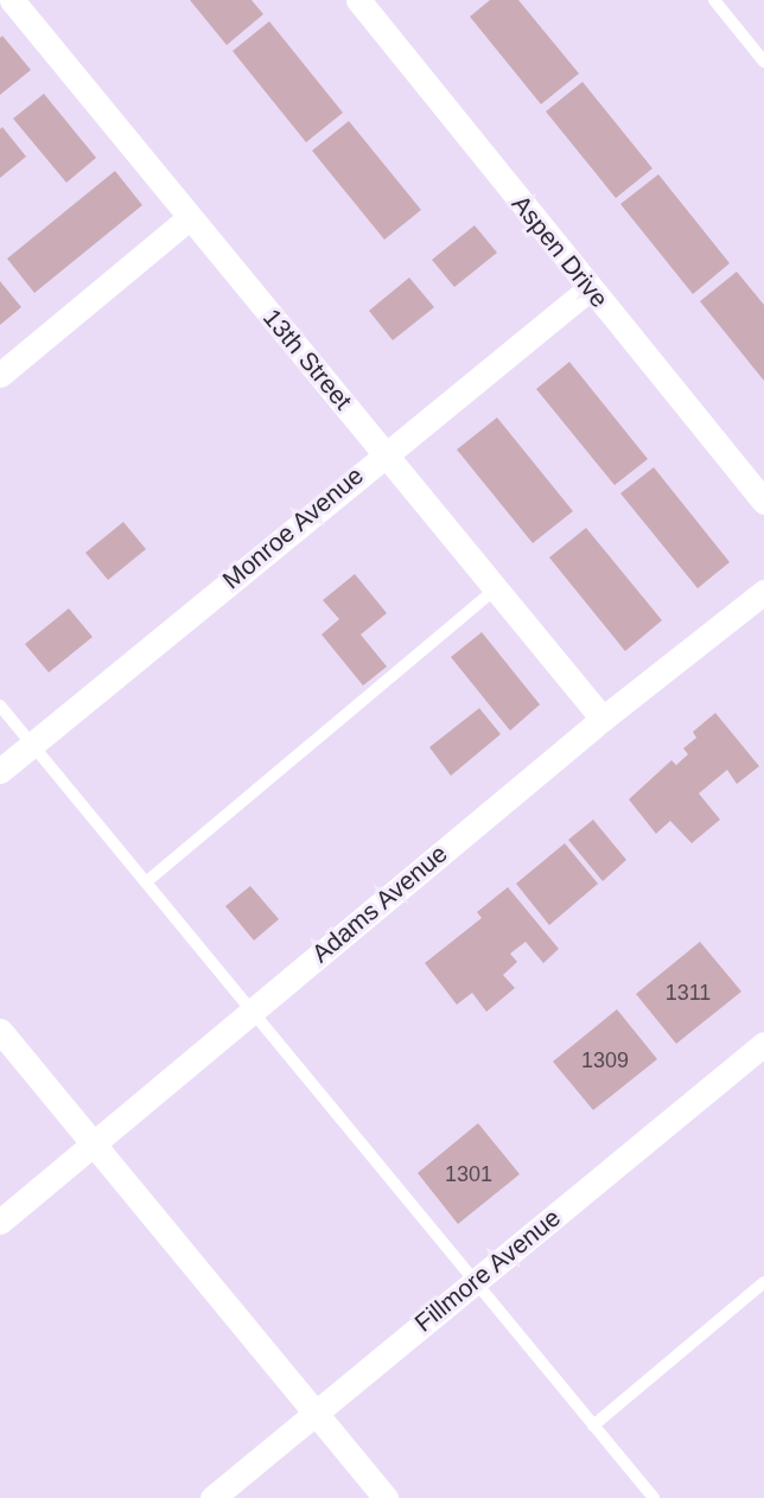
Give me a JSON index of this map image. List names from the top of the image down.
{
  "streets": {
    "street": [
      "Aspen Drive",
      "13th Street",
      "Monroe Avenue",
      "Adams Avenue",
      "Fillmore Avenue"
    ]
  },
  "crossings": [
    ["Aspen Drive", "Monroe Avenue"],
    ["13th Street", "Monroe Avenue"],
    ["13th Street", "Adams Avenue"]
  ],
  "house_numbers": ["1311", "1309", "1301"]
}
